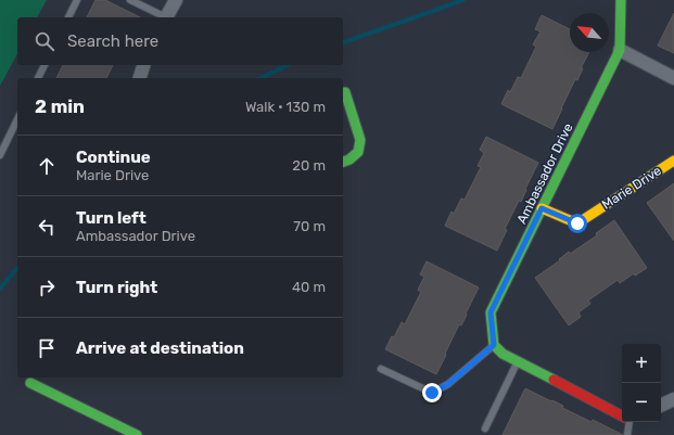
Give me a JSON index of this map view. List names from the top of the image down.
{
  "streets": {
    "street": ["Ambassador Drive", "Marie Drive"]
  },
  "crossings": [
    ["Ambassador Drive", "Marie Drive"]
  ],
  "north": "top left",
  "page": {
    "search": "Search here",
    "heading": ["2 min", "Walk · 130 m"],
    "list": [
      ["Continue", "Marie Drive", "20 m"],
      ["Turn left", "Ambassador Drive", "70 m"],
      ["Turn right", "40 m"],
      "Arrive at destination"
    ],
    "map_buttons": ["+", "−"]
  }
}
